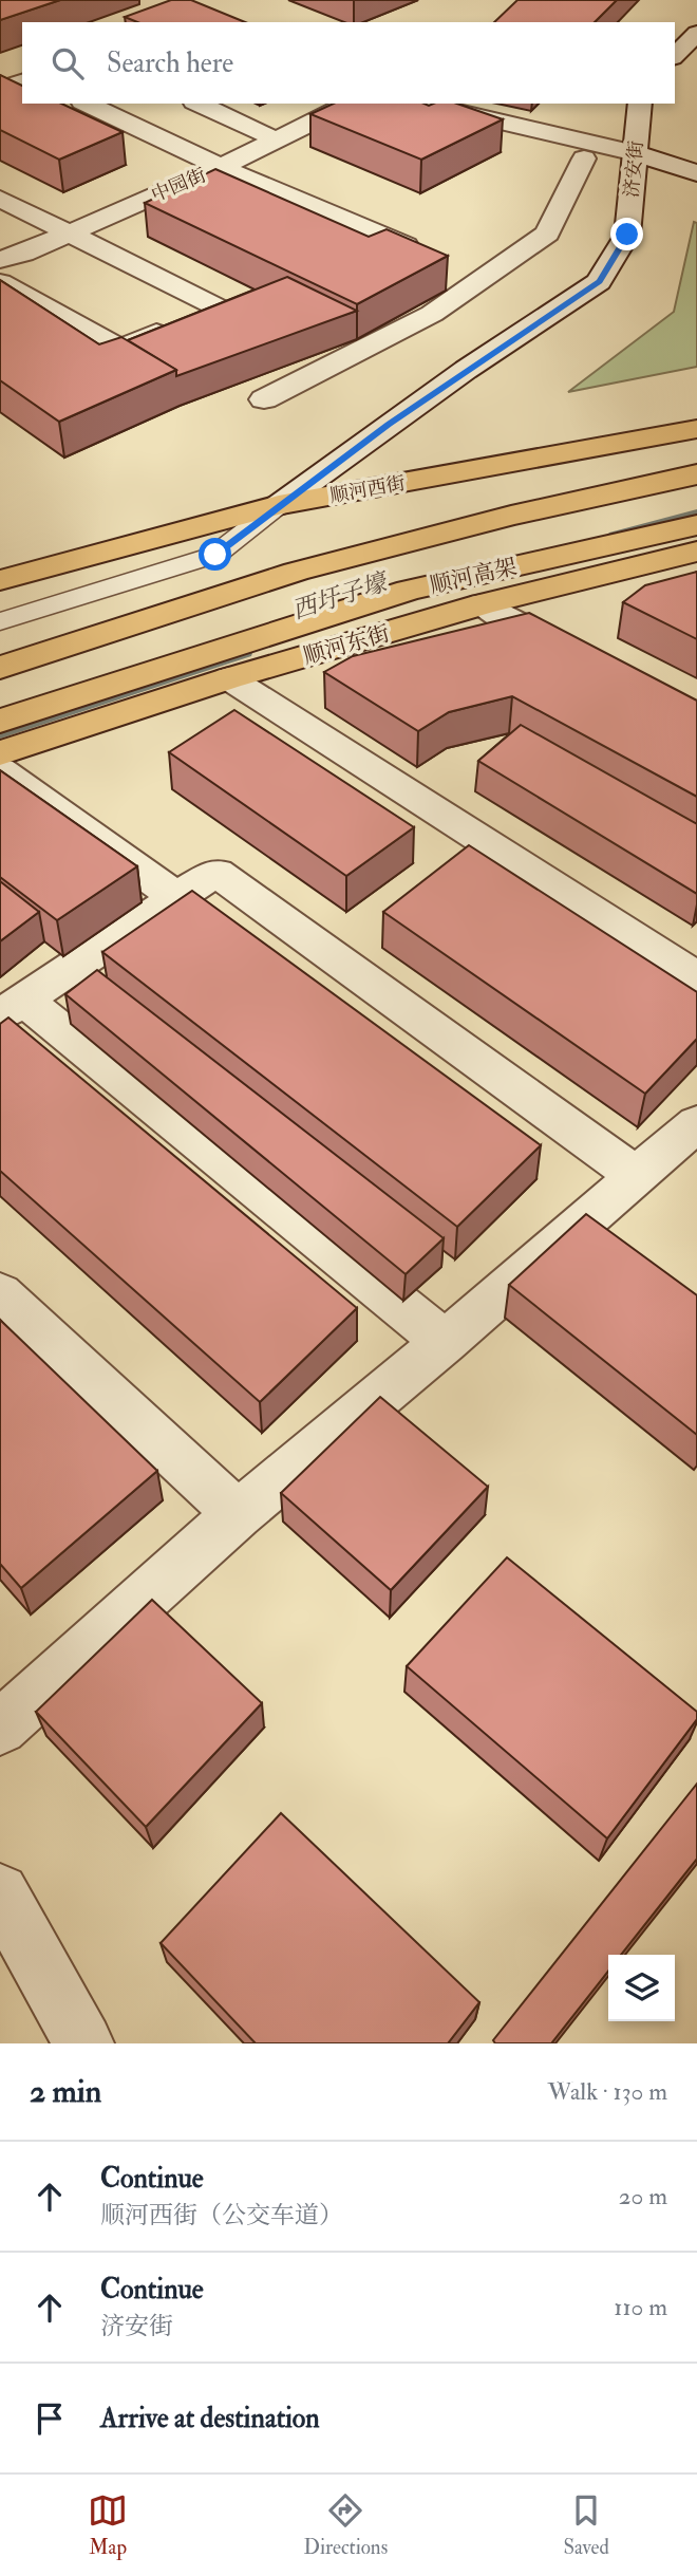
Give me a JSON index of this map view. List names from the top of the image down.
{
  "streets": {
    "main road": ["顺河西街", "顺河高架", "顺河东街"],
    "street": ["济安街", "中园街"]
  },
  "crossings": [
    ["济安街", "顺河西街"]
  ],
  "water": ["西圩子壕"],
  "page": {
    "search": "Search here",
    "heading": ["2 min", "Walk · 130 m"],
    "list": [
      ["Continue", "顺河西街（公交车道）", "20 m"],
      ["Continue", "济安街", "110 m"],
      "Arrive at destination"
    ],
    "nav": ["Map", "Directions", "Saved"]
  }
}
